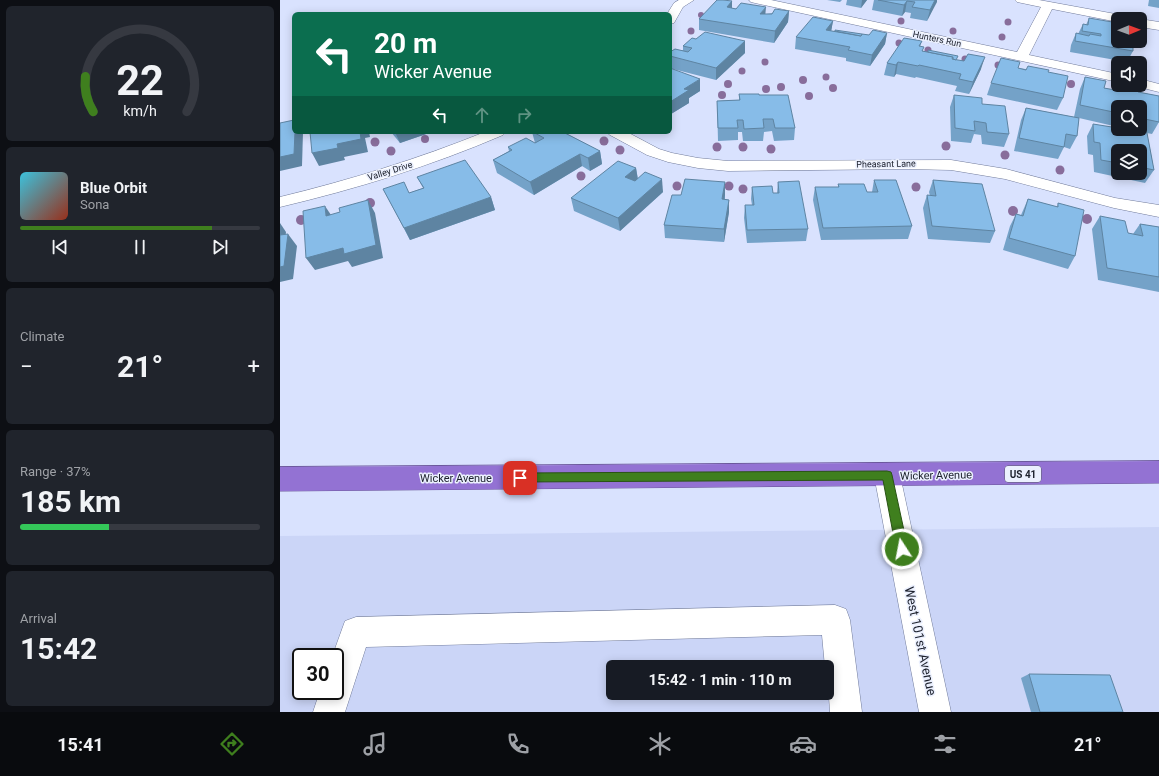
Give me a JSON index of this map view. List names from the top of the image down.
{
  "streets": {
    "highway": ["US 41", "Wicker Avenue"],
    "street": [
      "Hunters Run",
      "Pheasant Lane",
      "Valley Drive",
      "West 101st Avenue"
    ]
  },
  "crossings": [
    ["Wicker Avenue", "West 101st Avenue"]
  ],
  "north": "right",
  "page": {
    "turn": ["20 m", "Wicker Avenue"],
    "song": ["Blue Orbit", "Sona"],
    "tile": [
      "Climate",
      ["Range · 37%", "185 km"],
      ["Arrival", "15:42"]
    ],
    "heat": ["−", "21°", "+"],
    "limit": "30",
    "trip": "15:42 · 1 min · 110 m",
    "tabs": ["15:41", "21°"],
    "gauge": ["22", "km/h"]
  }
}
